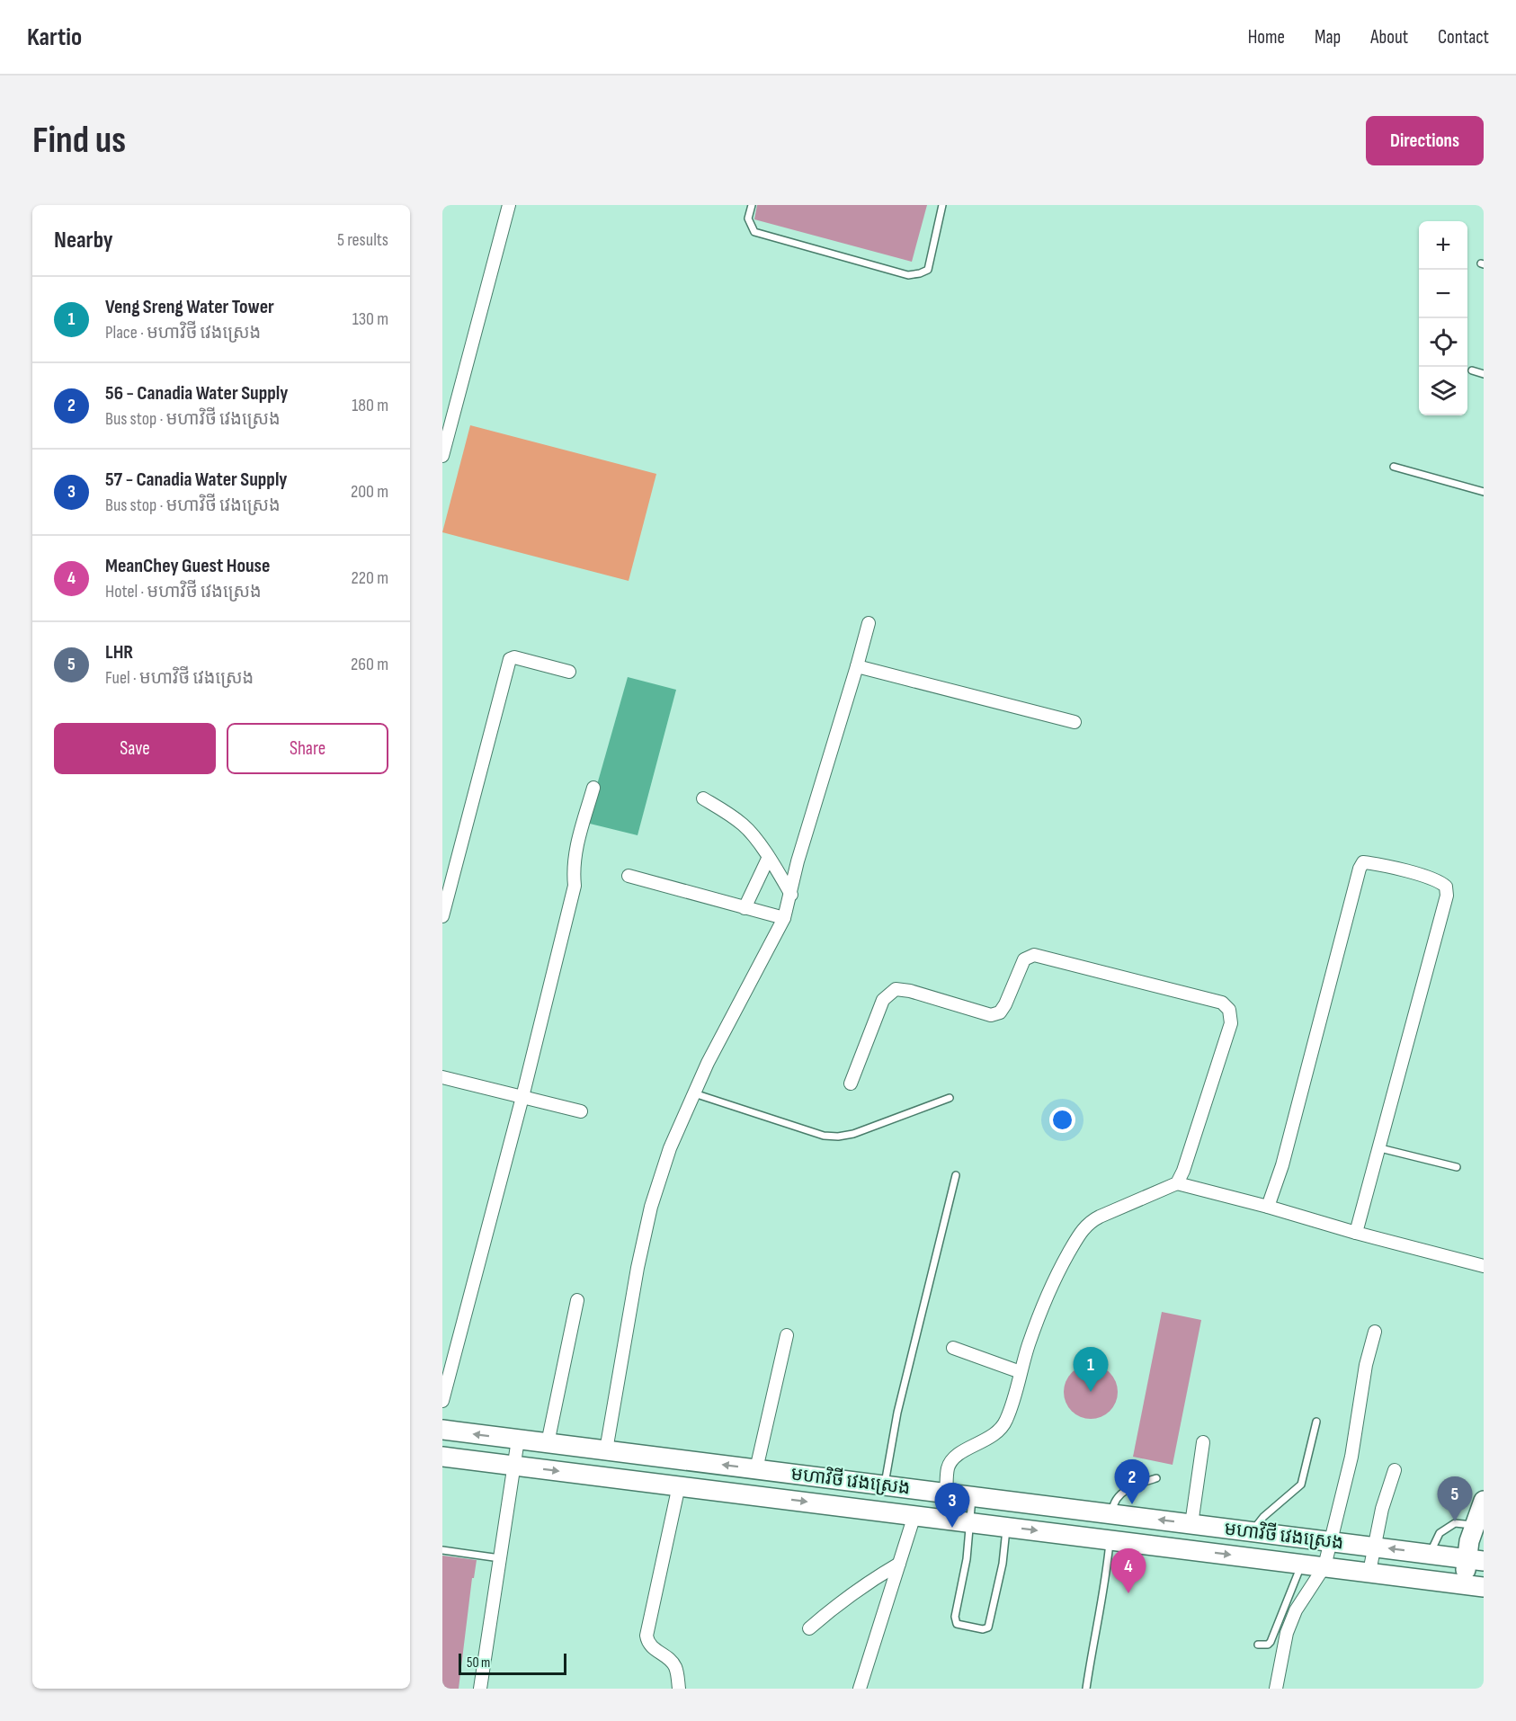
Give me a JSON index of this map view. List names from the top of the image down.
{
  "streets": {
    "main road": ["មហាវិថី វេងស្រេង"]
  },
  "scale_bar": "50 m",
  "page": {
    "header": "Kartio",
    "nav": [
      "Home",
      "Map",
      "About",
      "Contact"
    ],
    "buttons": [
      "Directions",
      ["Save", "Share"]
    ],
    "title": "Find us",
    "heading": ["Nearby", "5 results"],
    "map_buttons": ["+", "−"],
    "list": [
      {
        "mark": "1",
        "name": "Veng Sreng Water Tower",
        "note": "Place · មហាវិថី វេងស្រេង",
        "value": "130 m"
      },
      {
        "mark": "2",
        "name": "56 - Canadia Water Supply",
        "note": "Bus stop · មហាវិថី វេងស្រេង",
        "value": "180 m"
      },
      {
        "mark": "3",
        "name": "57 - Canadia Water Supply",
        "note": "Bus stop · មហាវិថី វេងស្រេង",
        "value": "200 m"
      },
      {
        "mark": "4",
        "name": "MeanChey Guest House",
        "note": "Hotel · មហាវិថី វេងស្រេង",
        "value": "220 m"
      },
      {
        "mark": "5",
        "name": "LHR",
        "note": "Fuel · មហាវិថី វេងស្រេង",
        "value": "260 m"
      }
    ],
    "pins": [
      "1",
      "2",
      "5",
      "3",
      "4"
    ],
    "scale": "50 m"
  }
}
